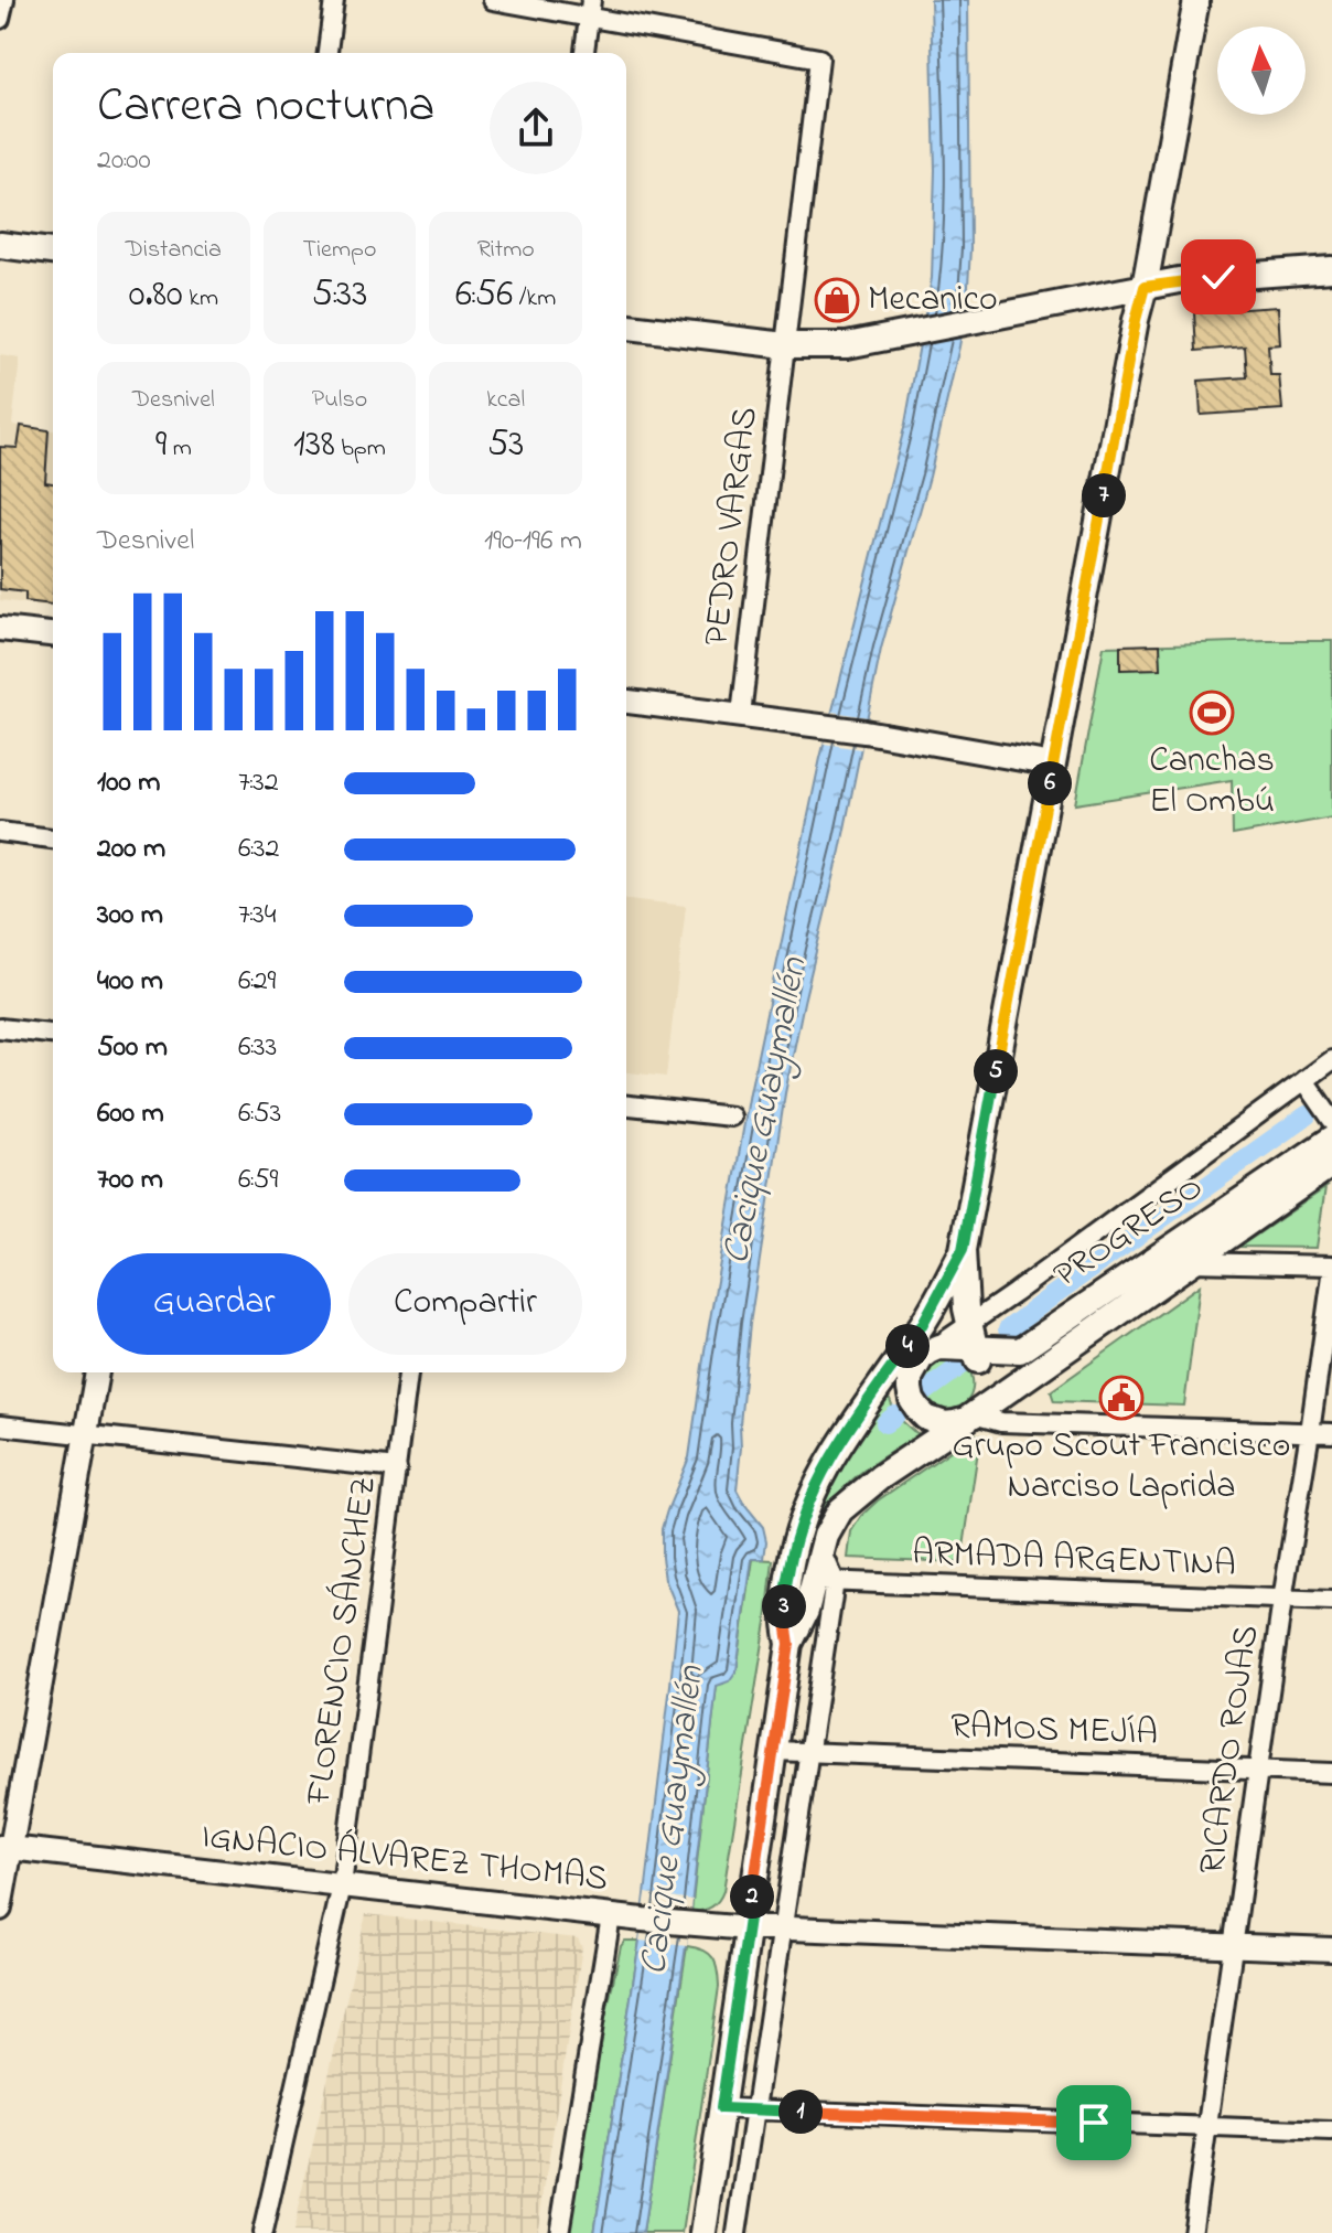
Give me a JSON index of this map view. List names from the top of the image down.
{
  "streets": {
    "main road": ["PROGRESO"],
    "street": [
      "PEDRO VARGAS",
      "ARMADA ARGENTINA",
      "FLORENCIO SÁNCHEZ",
      "RAMOS MEJÍA",
      "RICARDO ROJAS",
      "IGNACIO ÁLVAREZ THOMAS"
    ]
  },
  "crossings": [
    ["PROGRESO", "ARMADA ARGENTINA"],
    ["ARMADA ARGENTINA", "RICARDO ROJAS"],
    ["FLORENCIO SÁNCHEZ", "IGNACIO ÁLVAREZ THOMAS"],
    ["RAMOS MEJÍA", "RICARDO ROJAS"],
    ["RICARDO ROJAS", "IGNACIO ÁLVAREZ THOMAS"]
  ],
  "water": ["Cacique Guaymallén"],
  "places": {
    "shop": ["Mecanico"],
    "sports": ["Canchas El Ombú"],
    "public building": ["Grupo Scout Francisco Narciso Laprida"]
  },
  "north": "top",
  "page": {
    "heading": ["Carrera nocturna", "20:00"],
    "stats": [
      ["Distancia", "0.80 km"],
      ["Tiempo", "5:33"],
      ["Ritmo", "6:56 /km"],
      ["Desnivel", "9 m"],
      ["Pulso", "138 bpm"],
      ["kcal", "53"]
    ],
    "pins": [
      "7",
      "6",
      "5",
      "4",
      "3",
      "2",
      "1"
    ],
    "chart": ["Desnivel", "190–196 m"],
    "list": [
      {
        "name": "100 m",
        "note": "7:32"
      },
      {
        "name": "200 m",
        "note": "6:32"
      },
      {
        "name": "300 m",
        "note": "7:34"
      },
      {
        "name": "400 m",
        "note": "6:29"
      },
      {
        "name": "500 m",
        "note": "6:33"
      },
      {
        "name": "600 m",
        "note": "6:53"
      },
      {
        "name": "700 m",
        "note": "6:59"
      }
    ],
    "buttons": ["Guardar", "Compartir"]
  }
}
